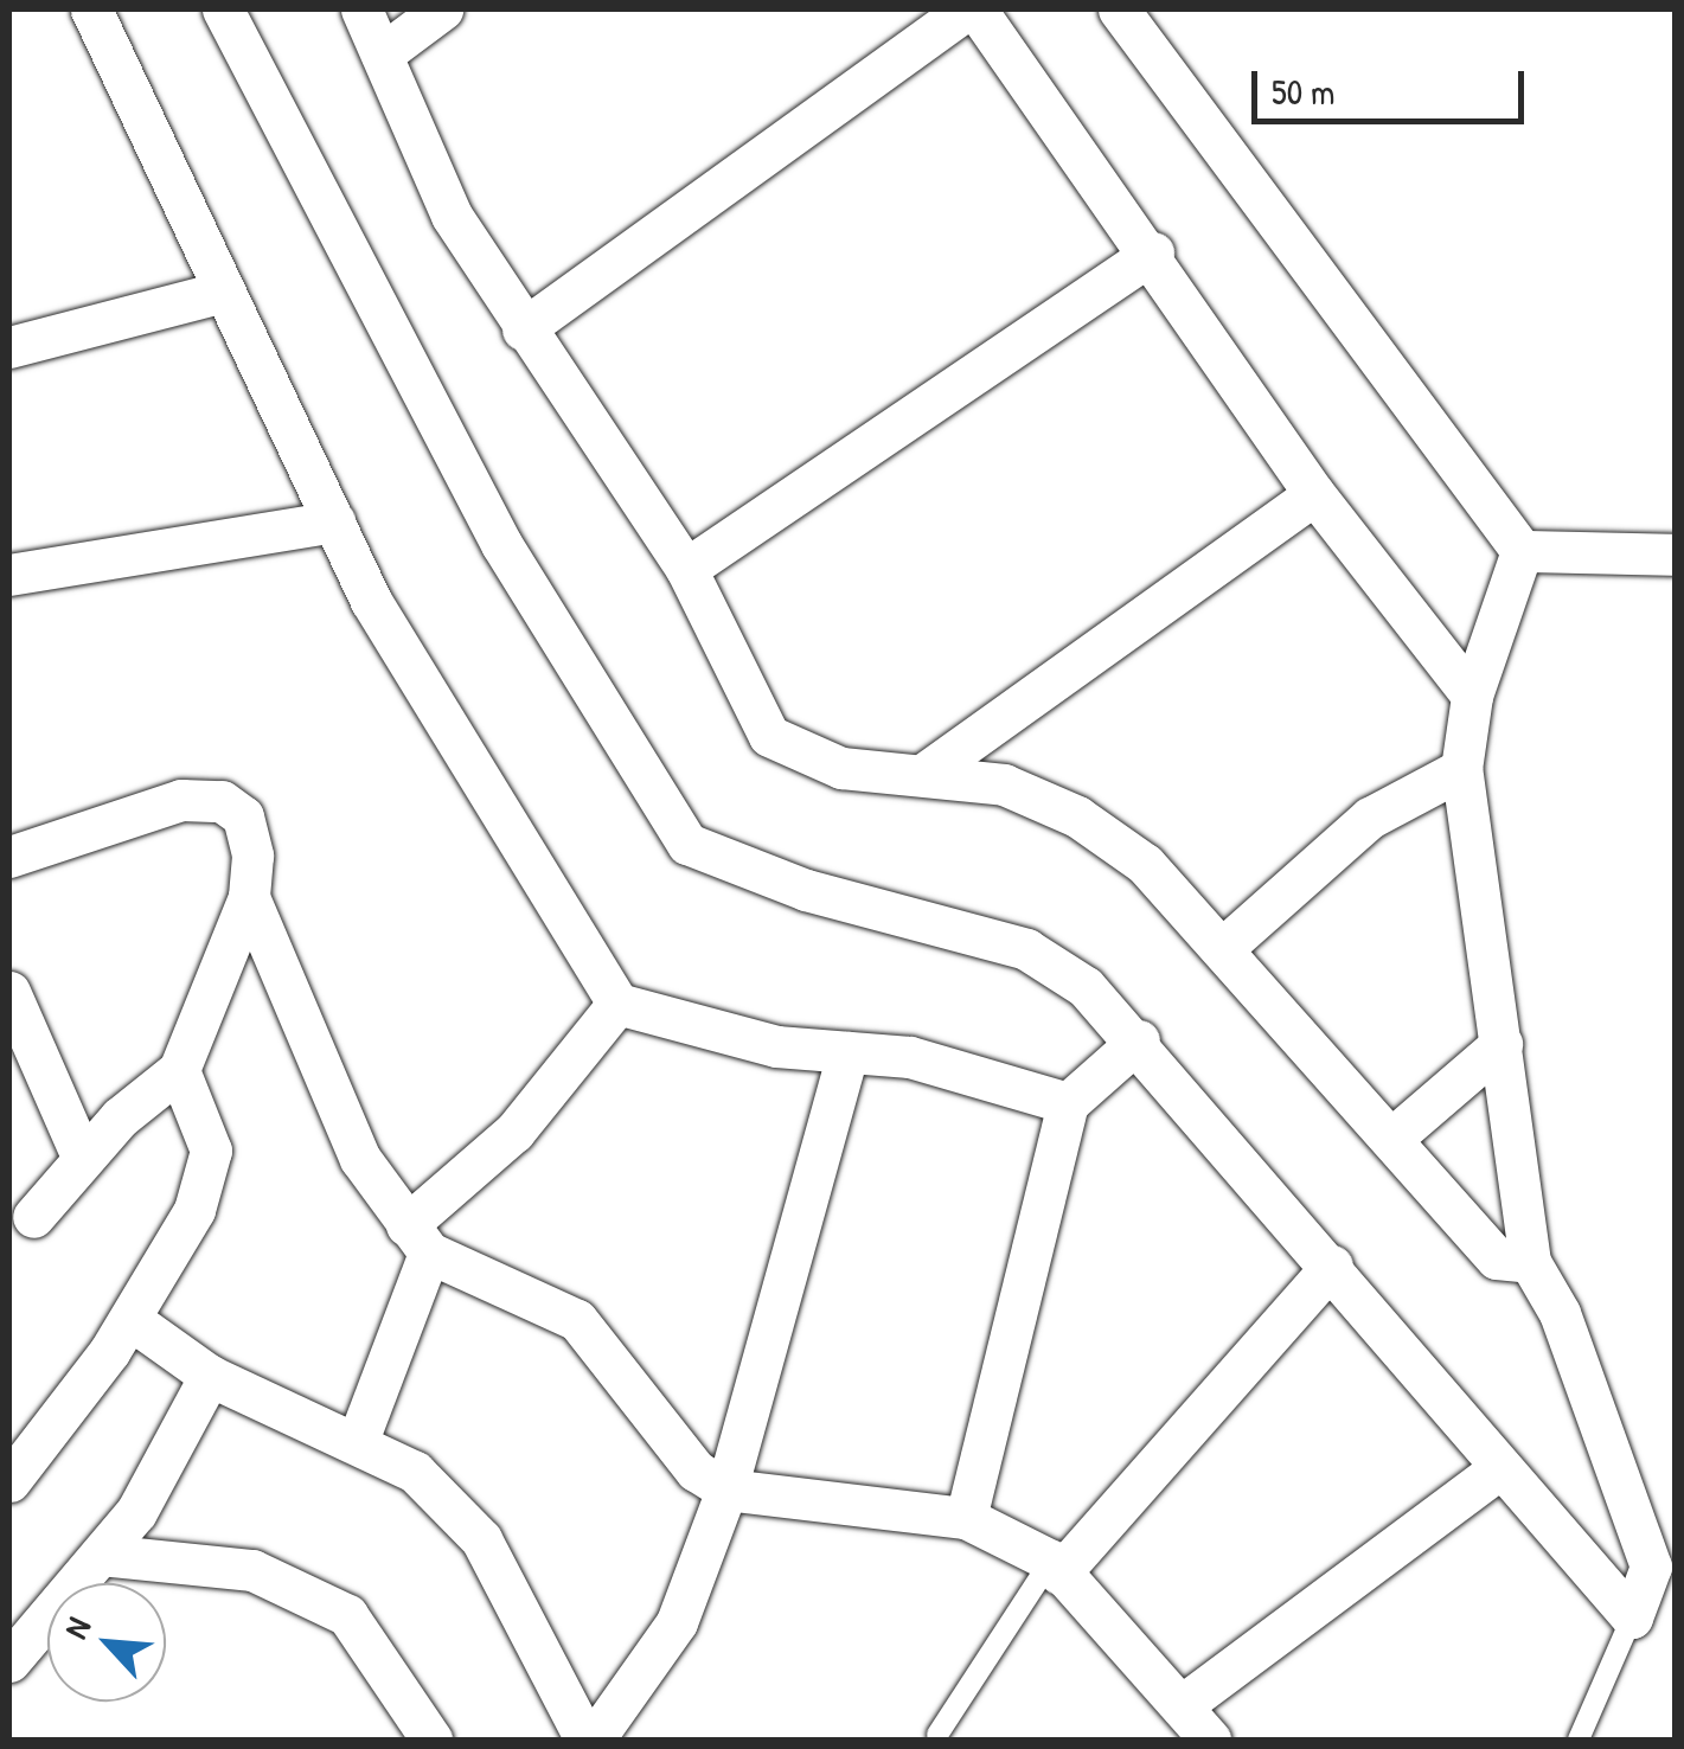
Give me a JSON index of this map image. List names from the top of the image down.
{
  "scale_bar": "50 m",
  "north": "top left"
}
